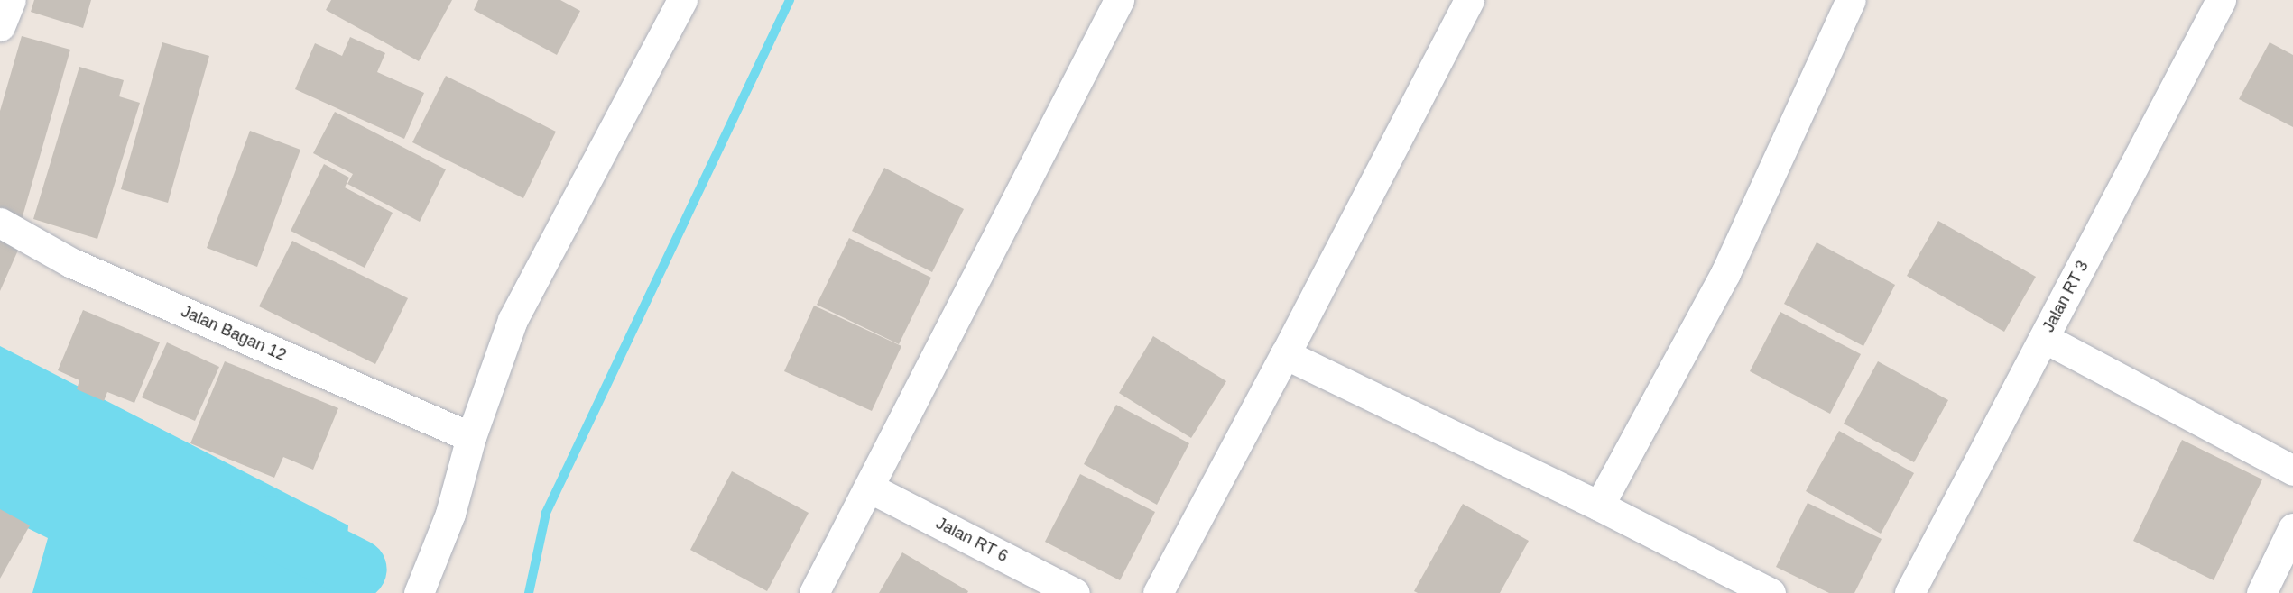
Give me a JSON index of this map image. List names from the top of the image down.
{
  "streets": {
    "street": ["Jalan RT 3", "Jalan Bagan 12", "Jalan RT 6"]
  }
}
